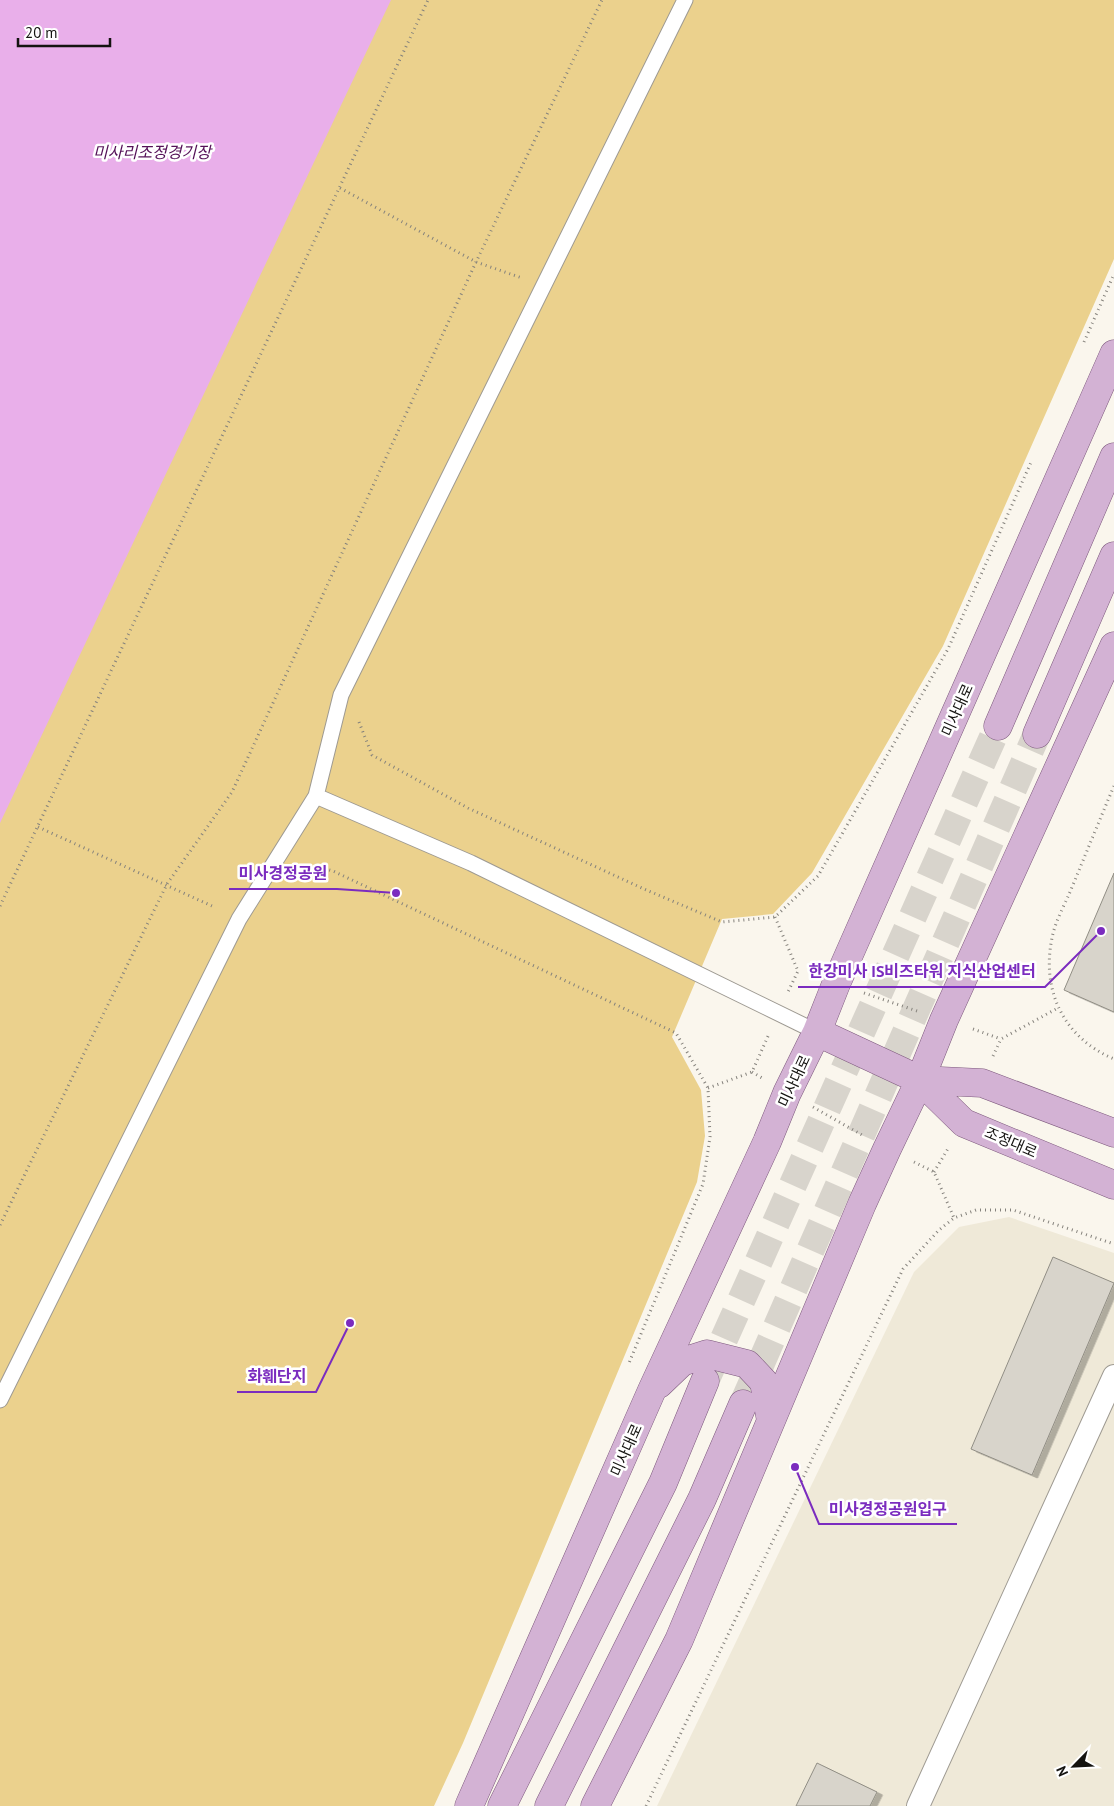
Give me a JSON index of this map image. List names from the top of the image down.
{
  "streets": {
    "main road": ["미사대로", "조정대로"]
  },
  "crossings": [
    ["미사대로", "조정대로"]
  ],
  "water": ["미사리조정경기장"],
  "places": [
    "미사경정공원",
    "한강미사 IS비즈타워 지식산업센터",
    "화훼단지",
    "미사경정공원입구"
  ],
  "scale_bar": "20 m",
  "north": "bottom left"
}
